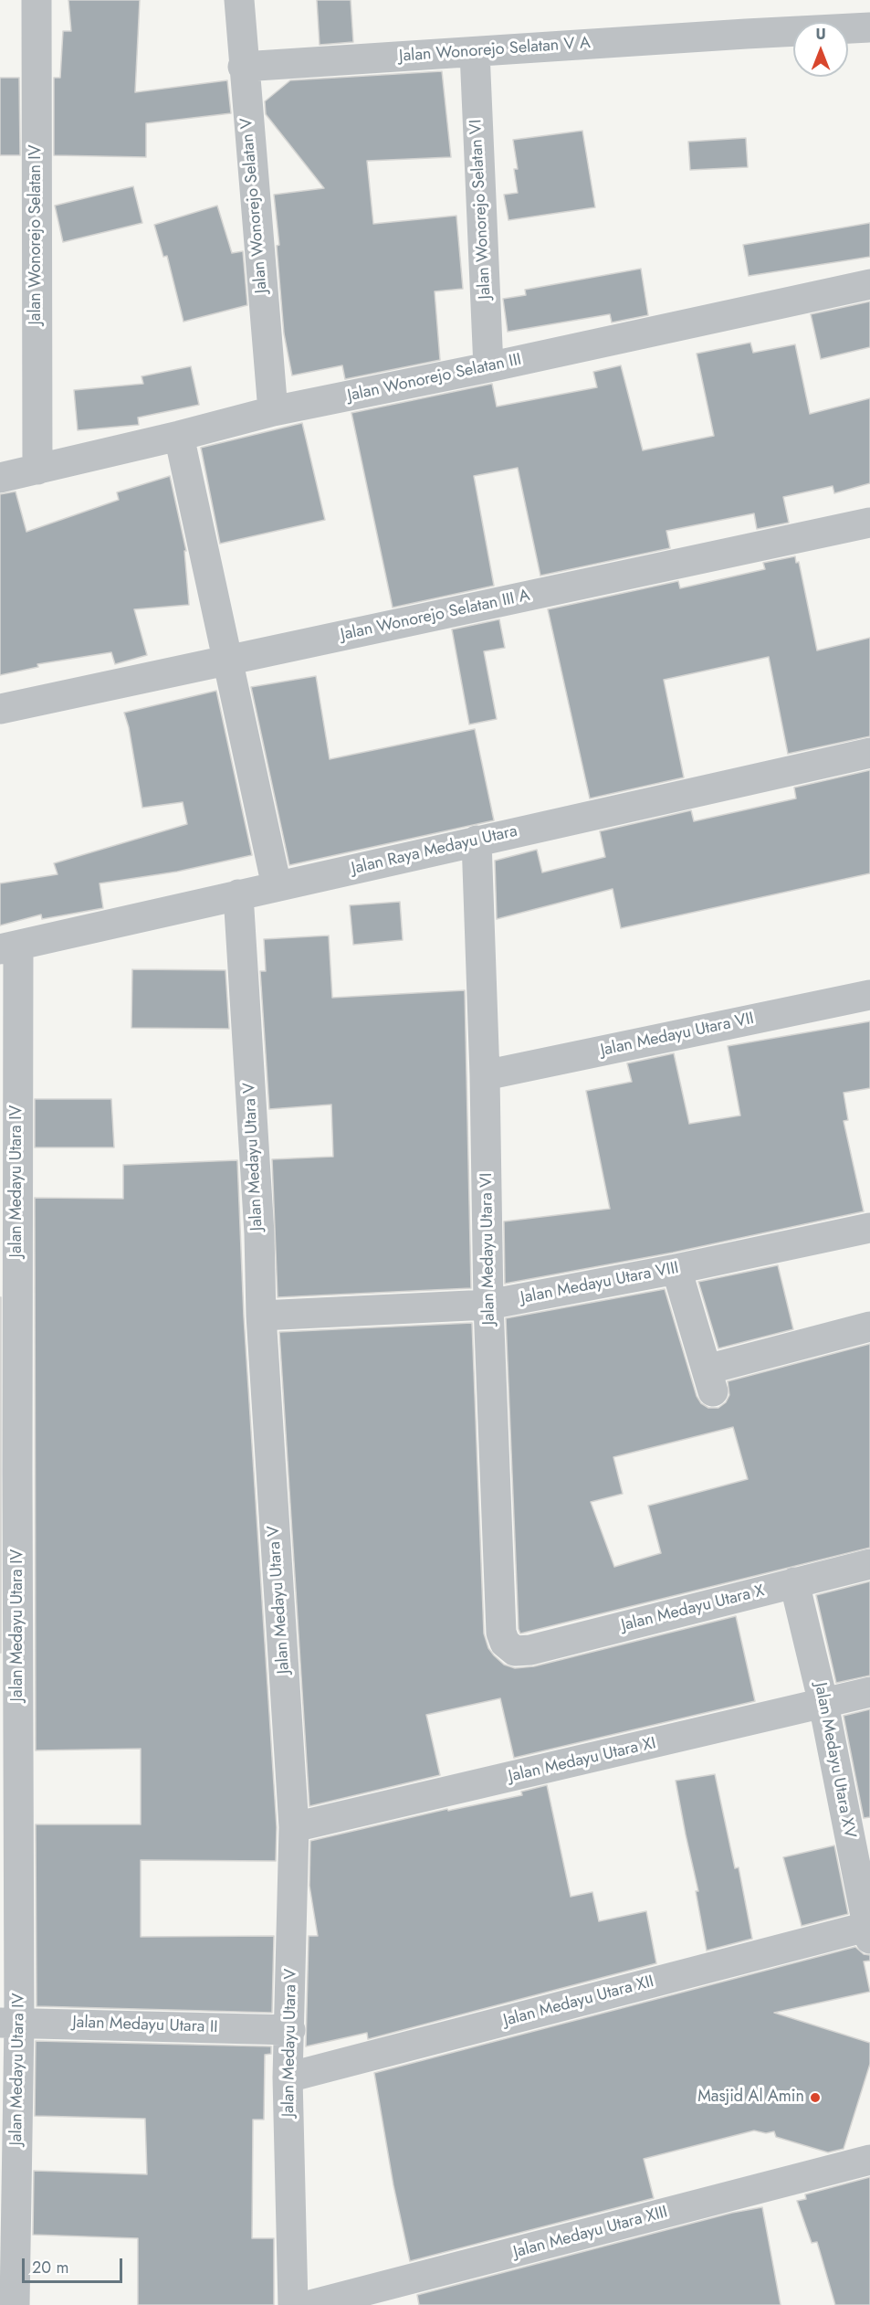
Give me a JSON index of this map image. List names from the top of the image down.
{
  "streets": {
    "street": [
      "Jalan Wonorejo Selatan V A",
      "Jalan Wonorejo Selatan V",
      "Jalan Wonorejo Selatan VI",
      "Jalan Wonorejo Selatan IV",
      "Jalan Wonorejo Selatan III",
      "Jalan Wonorejo Selatan III A",
      "Jalan Raya Medayu Utara",
      "Jalan Medayu Utara VII",
      "Jalan Medayu Utara V",
      "Jalan Medayu Utara IV",
      "Jalan Medayu Utara VI",
      "Jalan Medayu Utara VIII",
      "Jalan Medayu Utara X",
      "Jalan Medayu Utara XI",
      "Jalan Medayu Utara XV",
      "Jalan Medayu Utara XII",
      "Jalan Medayu Utara II",
      "Jalan Medayu Utara XIII"
    ]
  },
  "crossings": [
    ["Jalan Wonorejo Selatan V A", "Jalan Wonorejo Selatan V"],
    ["Jalan Wonorejo Selatan V A", "Jalan Wonorejo Selatan VI"],
    ["Jalan Wonorejo Selatan V", "Jalan Wonorejo Selatan III"],
    ["Jalan Wonorejo Selatan VI", "Jalan Wonorejo Selatan III"],
    ["Jalan Wonorejo Selatan IV", "Jalan Wonorejo Selatan III"],
    ["Jalan Raya Medayu Utara", "Jalan Medayu Utara V"],
    ["Jalan Raya Medayu Utara", "Jalan Medayu Utara IV"],
    ["Jalan Raya Medayu Utara", "Jalan Medayu Utara VI"],
    ["Jalan Medayu Utara VII", "Jalan Medayu Utara VI"],
    ["Jalan Medayu Utara V", "Jalan Medayu Utara VIII"],
    ["Jalan Medayu Utara V", "Jalan Medayu Utara XI"],
    ["Jalan Medayu Utara V", "Jalan Medayu Utara XII"],
    ["Jalan Medayu Utara V", "Jalan Medayu Utara II"],
    ["Jalan Medayu Utara IV", "Jalan Medayu Utara II"],
    ["Jalan Medayu Utara VI", "Jalan Medayu Utara VIII"],
    ["Jalan Medayu Utara VI", "Jalan Medayu Utara X"],
    ["Jalan Medayu Utara X", "Jalan Medayu Utara XV"],
    ["Jalan Medayu Utara XI", "Jalan Medayu Utara XV"],
    ["Jalan Medayu Utara XV", "Jalan Medayu Utara XII"]
  ],
  "places": ["Masjid Al Amin"],
  "scale_bar": "20 m",
  "north": "top"
}
